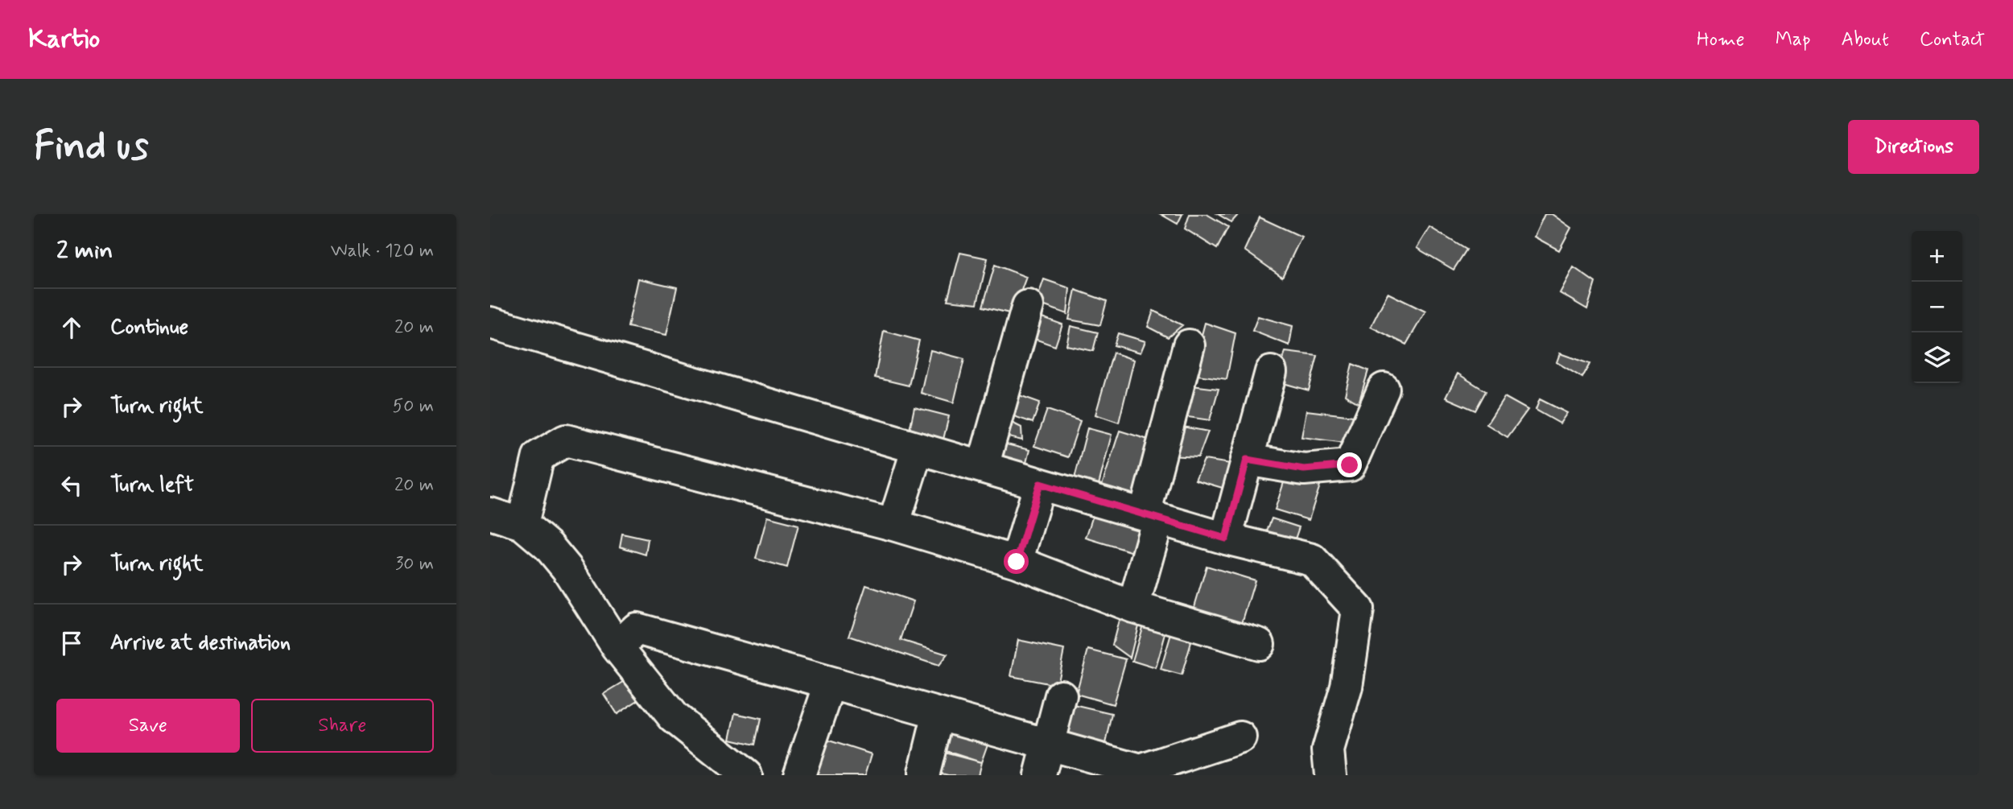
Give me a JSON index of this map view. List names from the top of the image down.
{
  "page": {
    "header": "Kartio",
    "nav": [
      "Home",
      "Map",
      "About",
      "Contact"
    ],
    "buttons": [
      "Directions",
      ["Save", "Share"]
    ],
    "title": "Find us",
    "heading": ["2 min", "Walk · 120 m"],
    "map_buttons": ["+", "−"],
    "list": [
      ["Continue", "20 m"],
      ["Turn right", "50 m"],
      ["Turn left", "20 m"],
      ["Turn right", "30 m"],
      "Arrive at destination"
    ]
  }
}
